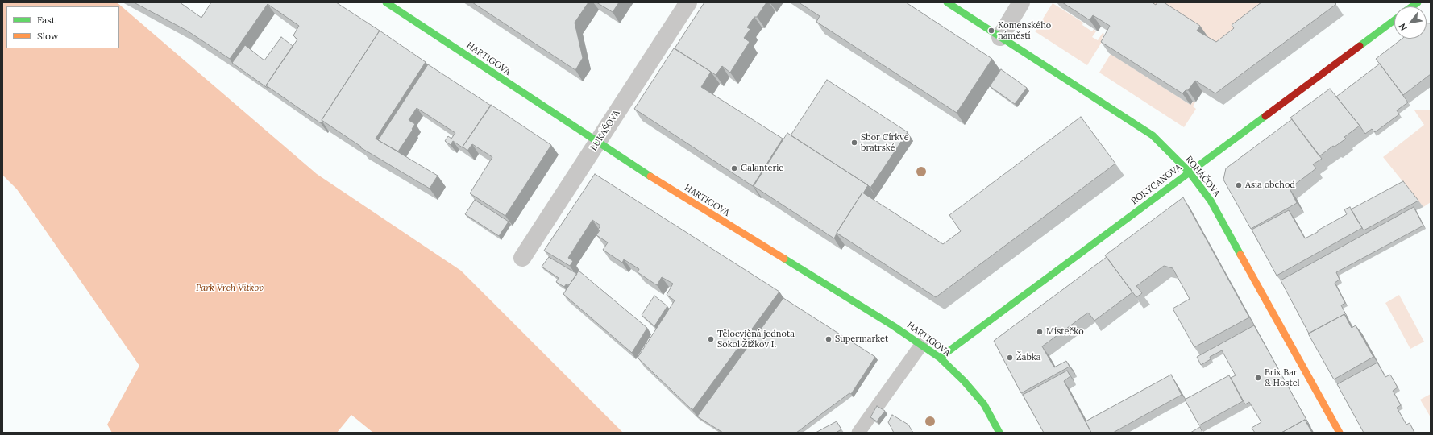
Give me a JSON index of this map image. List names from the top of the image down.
{
  "streets": {
    "street": [
      "HARTIGOVA",
      "LUKÁŠOVA",
      "ROHÁČOVA",
      "ROKYCANOVA"
    ]
  },
  "crossings": [
    ["HARTIGOVA", "LUKÁŠOVA"],
    ["HARTIGOVA", "ROKYCANOVA"],
    ["ROHÁČOVA", "ROKYCANOVA"]
  ],
  "parks": ["Park Vrch Vítkov"],
  "places": [
    "Komenského náměstí",
    "Sbor Církve bratrské",
    "Galanterie",
    "Asia obchod",
    "Místečko",
    "Tělocvičná jednota Sokol Žižkov I.",
    "Supermarket",
    "Žabka",
    "Brix Bar & Hostel"
  ],
  "legend": ["Fast", "Slow"],
  "north": "bottom left"
}
